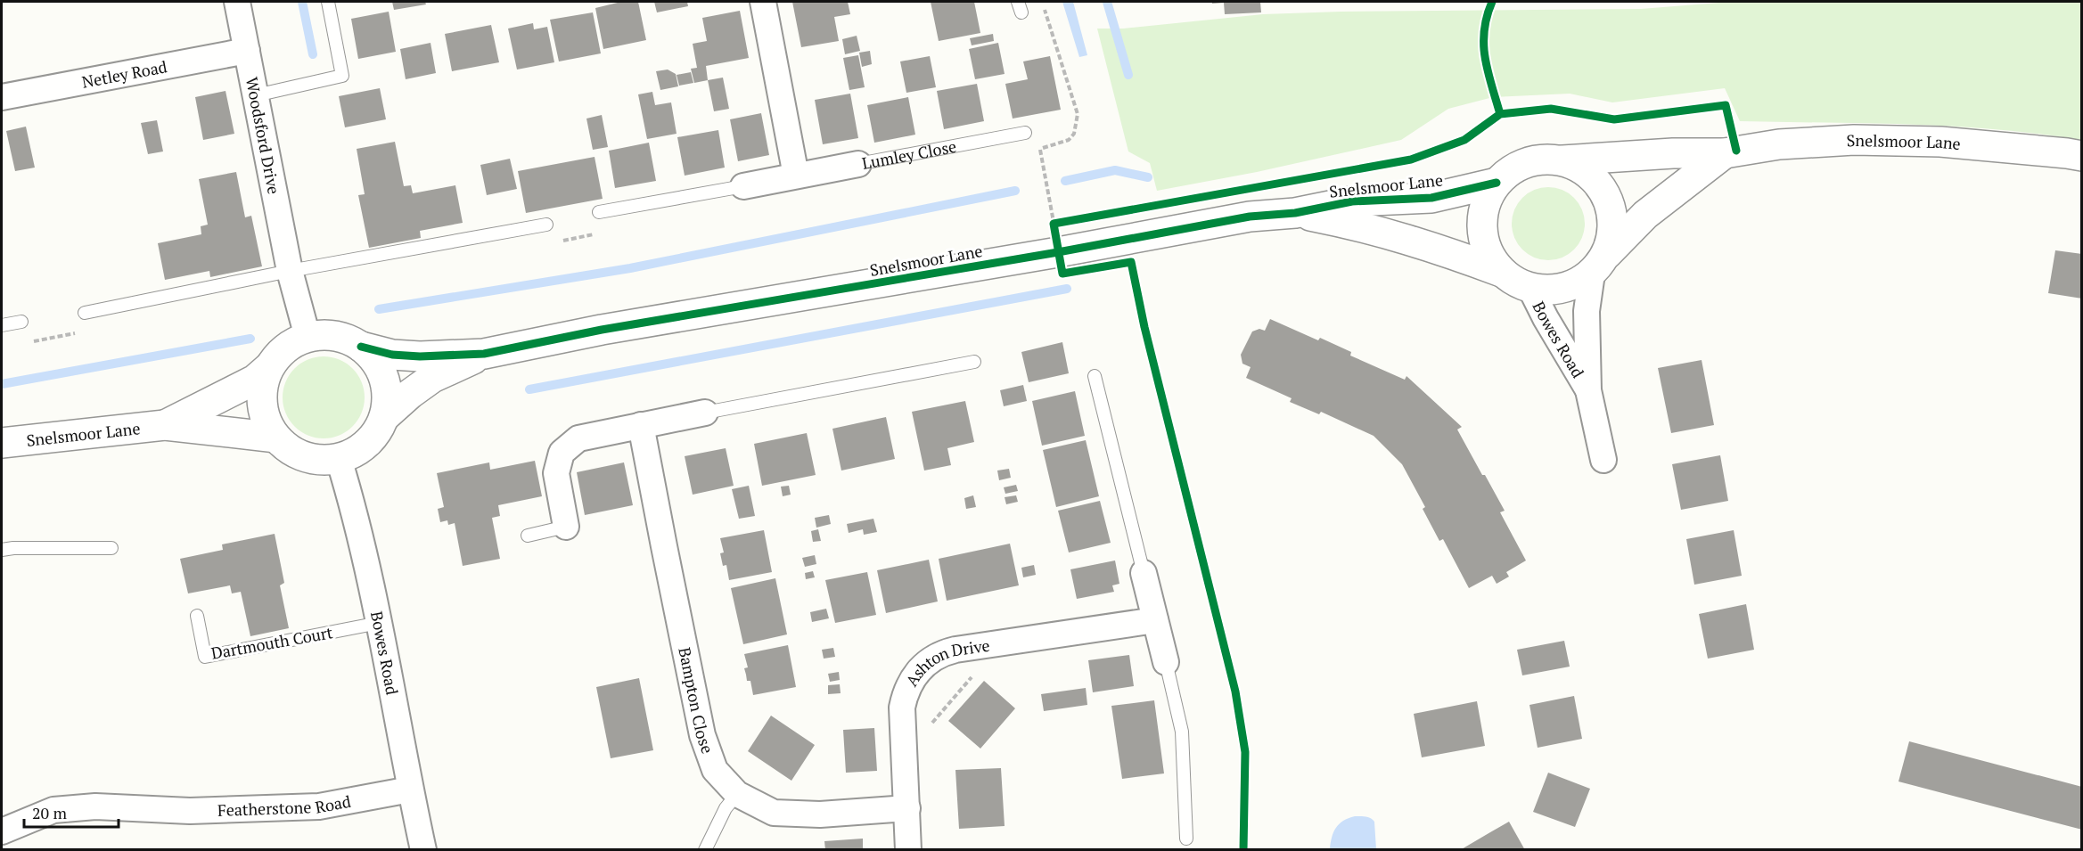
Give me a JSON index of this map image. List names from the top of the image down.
{
  "streets": {
    "street": [
      "Netley Road",
      "Woodsford Drive",
      "Snelsmoor Lane",
      "Lumley Close",
      "Bowes Road",
      "Ashton Drive",
      "Bampton Close",
      "Featherstone Road"
    ],
    "lane": ["Dartmouth Court"]
  },
  "crossings": [
    ["Netley Road", "Woodsford Drive"],
    ["Woodsford Drive", "Snelsmoor Lane"],
    ["Woodsford Drive", "Bowes Road"],
    ["Snelsmoor Lane", "Bowes Road"],
    ["Bowes Road", "Dartmouth Court"],
    ["Bowes Road", "Featherstone Road"],
    ["Ashton Drive", "Bampton Close"]
  ],
  "scale_bar": "20 m"
}
